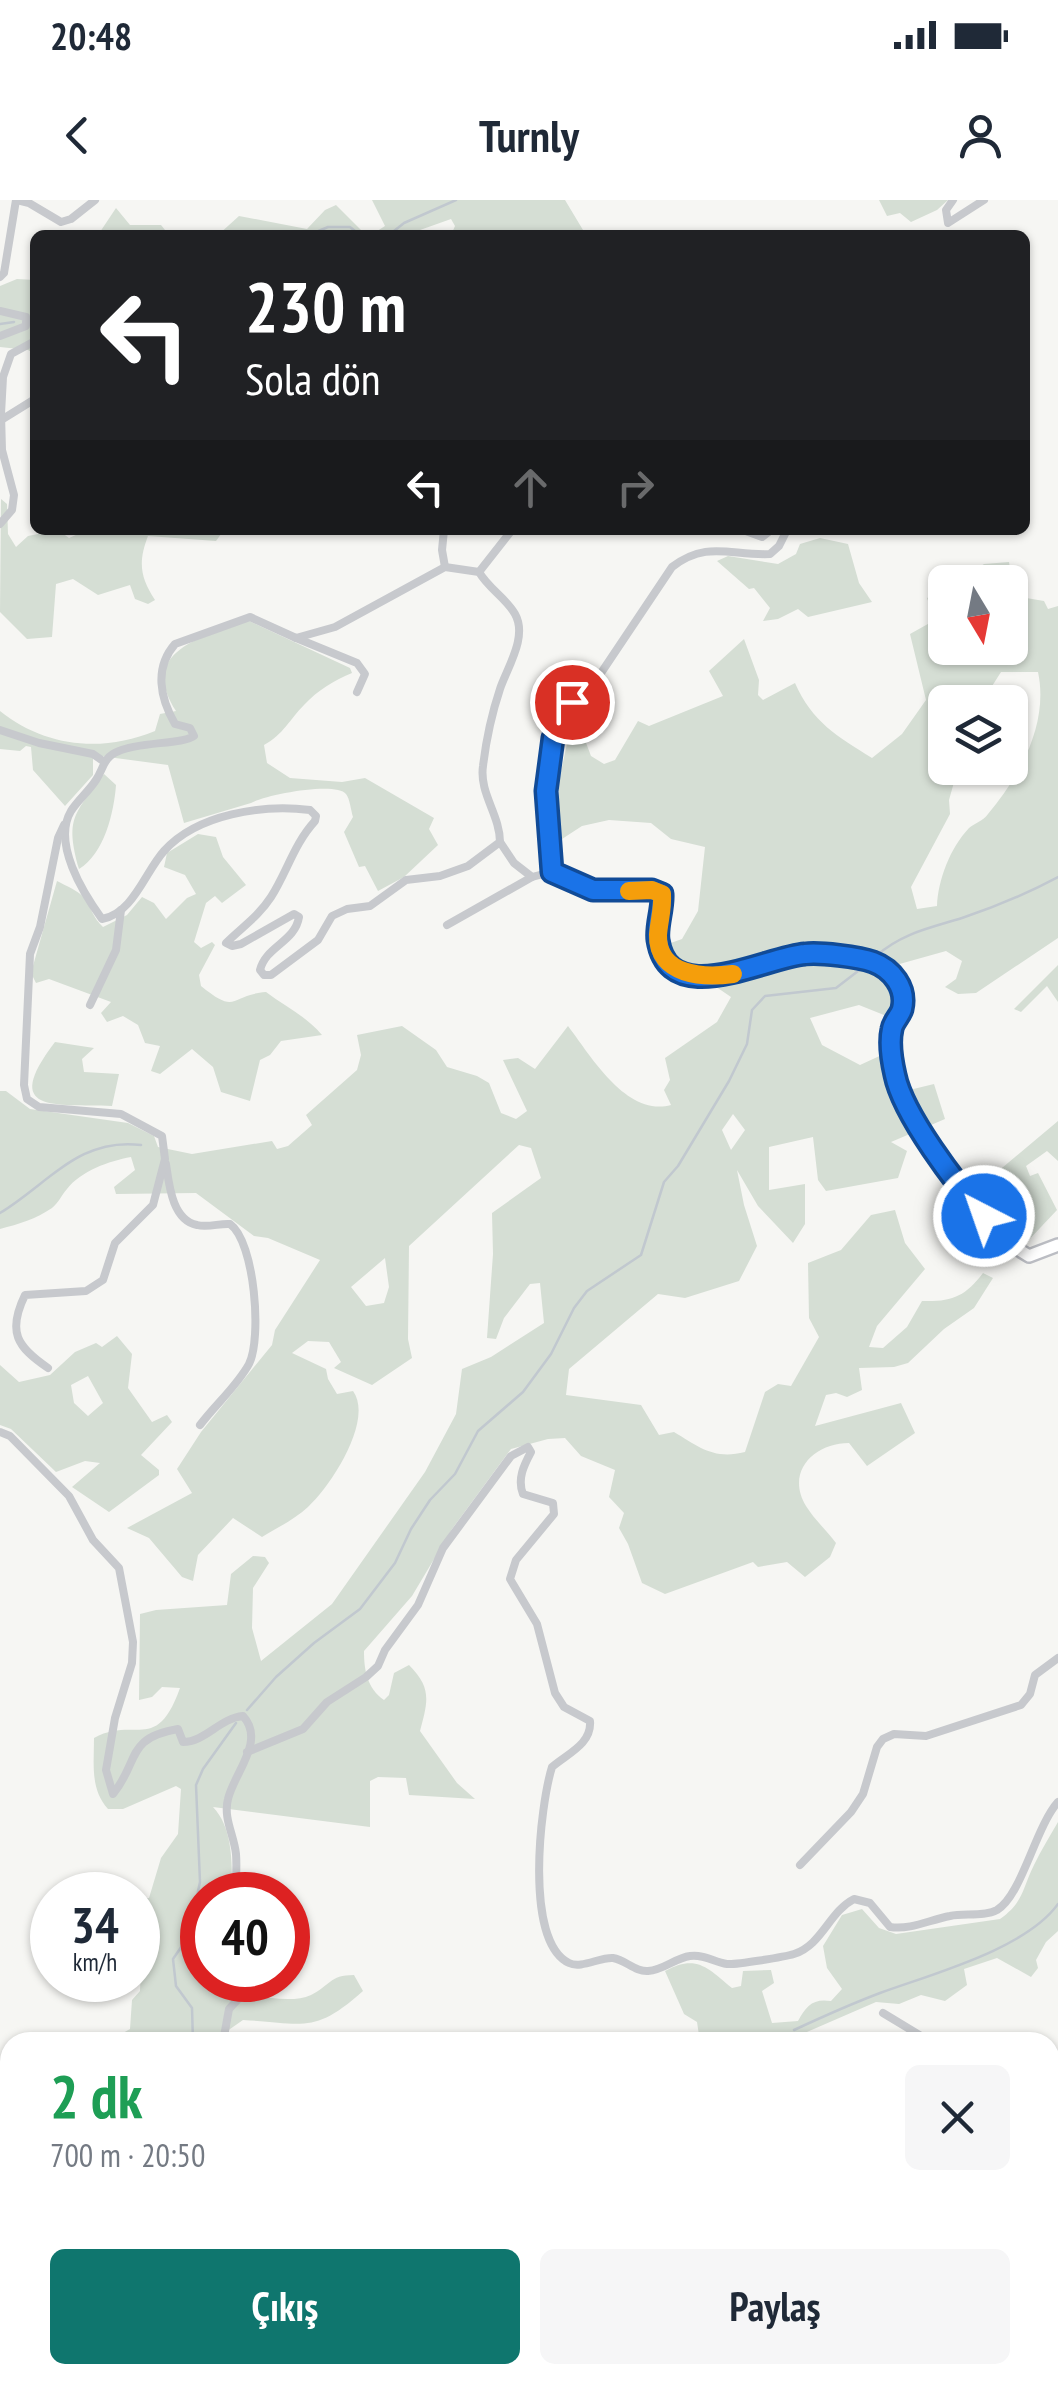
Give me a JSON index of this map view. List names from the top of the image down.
{
  "north": "bottom",
  "page": {
    "status": "20:48",
    "header": "Turnly",
    "turn": ["230 m", "Sola dön"],
    "speed": "34 km/h",
    "limit": "40",
    "heading": ["2 dk", "700 m · 20:50"],
    "buttons": ["Çıkış", "Paylaş"]
  }
}
